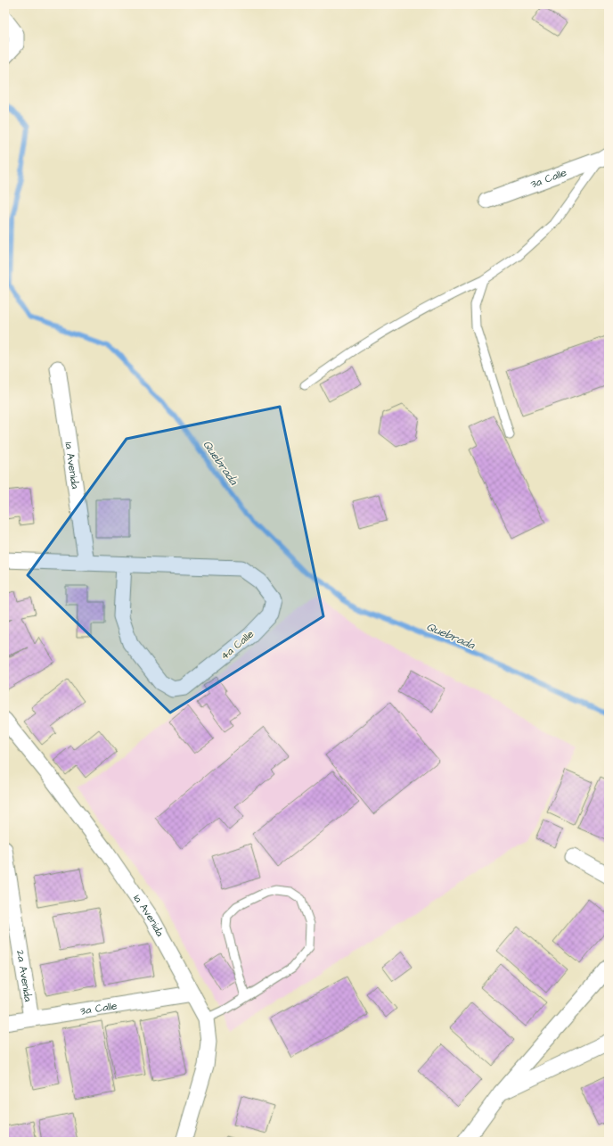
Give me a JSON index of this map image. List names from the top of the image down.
{
  "streets": {
    "street": [
      "3a Calle",
      "1a Avenida",
      "4a Calle",
      "2a Avenida"
    ]
  },
  "crossings": [
    ["3a Calle", "1a Avenida"],
    ["3a Calle", "2a Avenida"],
    ["1a Avenida", "4a Calle"]
  ],
  "water": ["Quebrada"]
}
